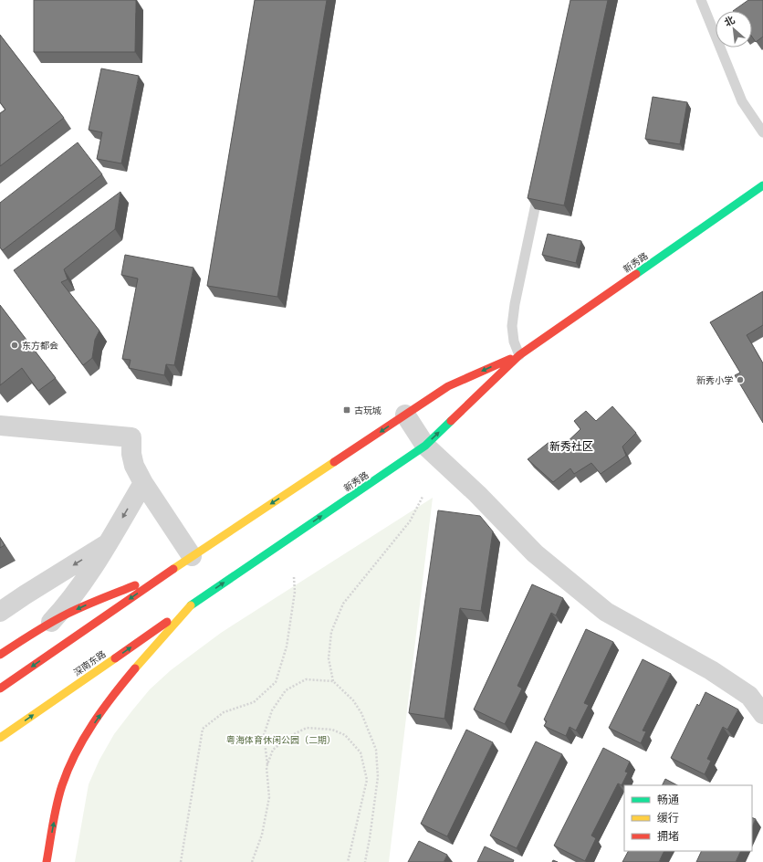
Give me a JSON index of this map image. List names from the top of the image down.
{
  "streets": {
    "main road": ["新秀路", "深南东路"]
  },
  "crossings": [
    ["新秀路", "深南东路"]
  ],
  "districts": ["新秀社区"],
  "parks": ["粤海体育休闲公园（二期）"],
  "places": {
    "other": ["东方都会", "新秀小学"],
    "transit": ["古玩城"]
  },
  "legend": ["畅通", "缓行", "拥堵"],
  "north": "top left"
}
